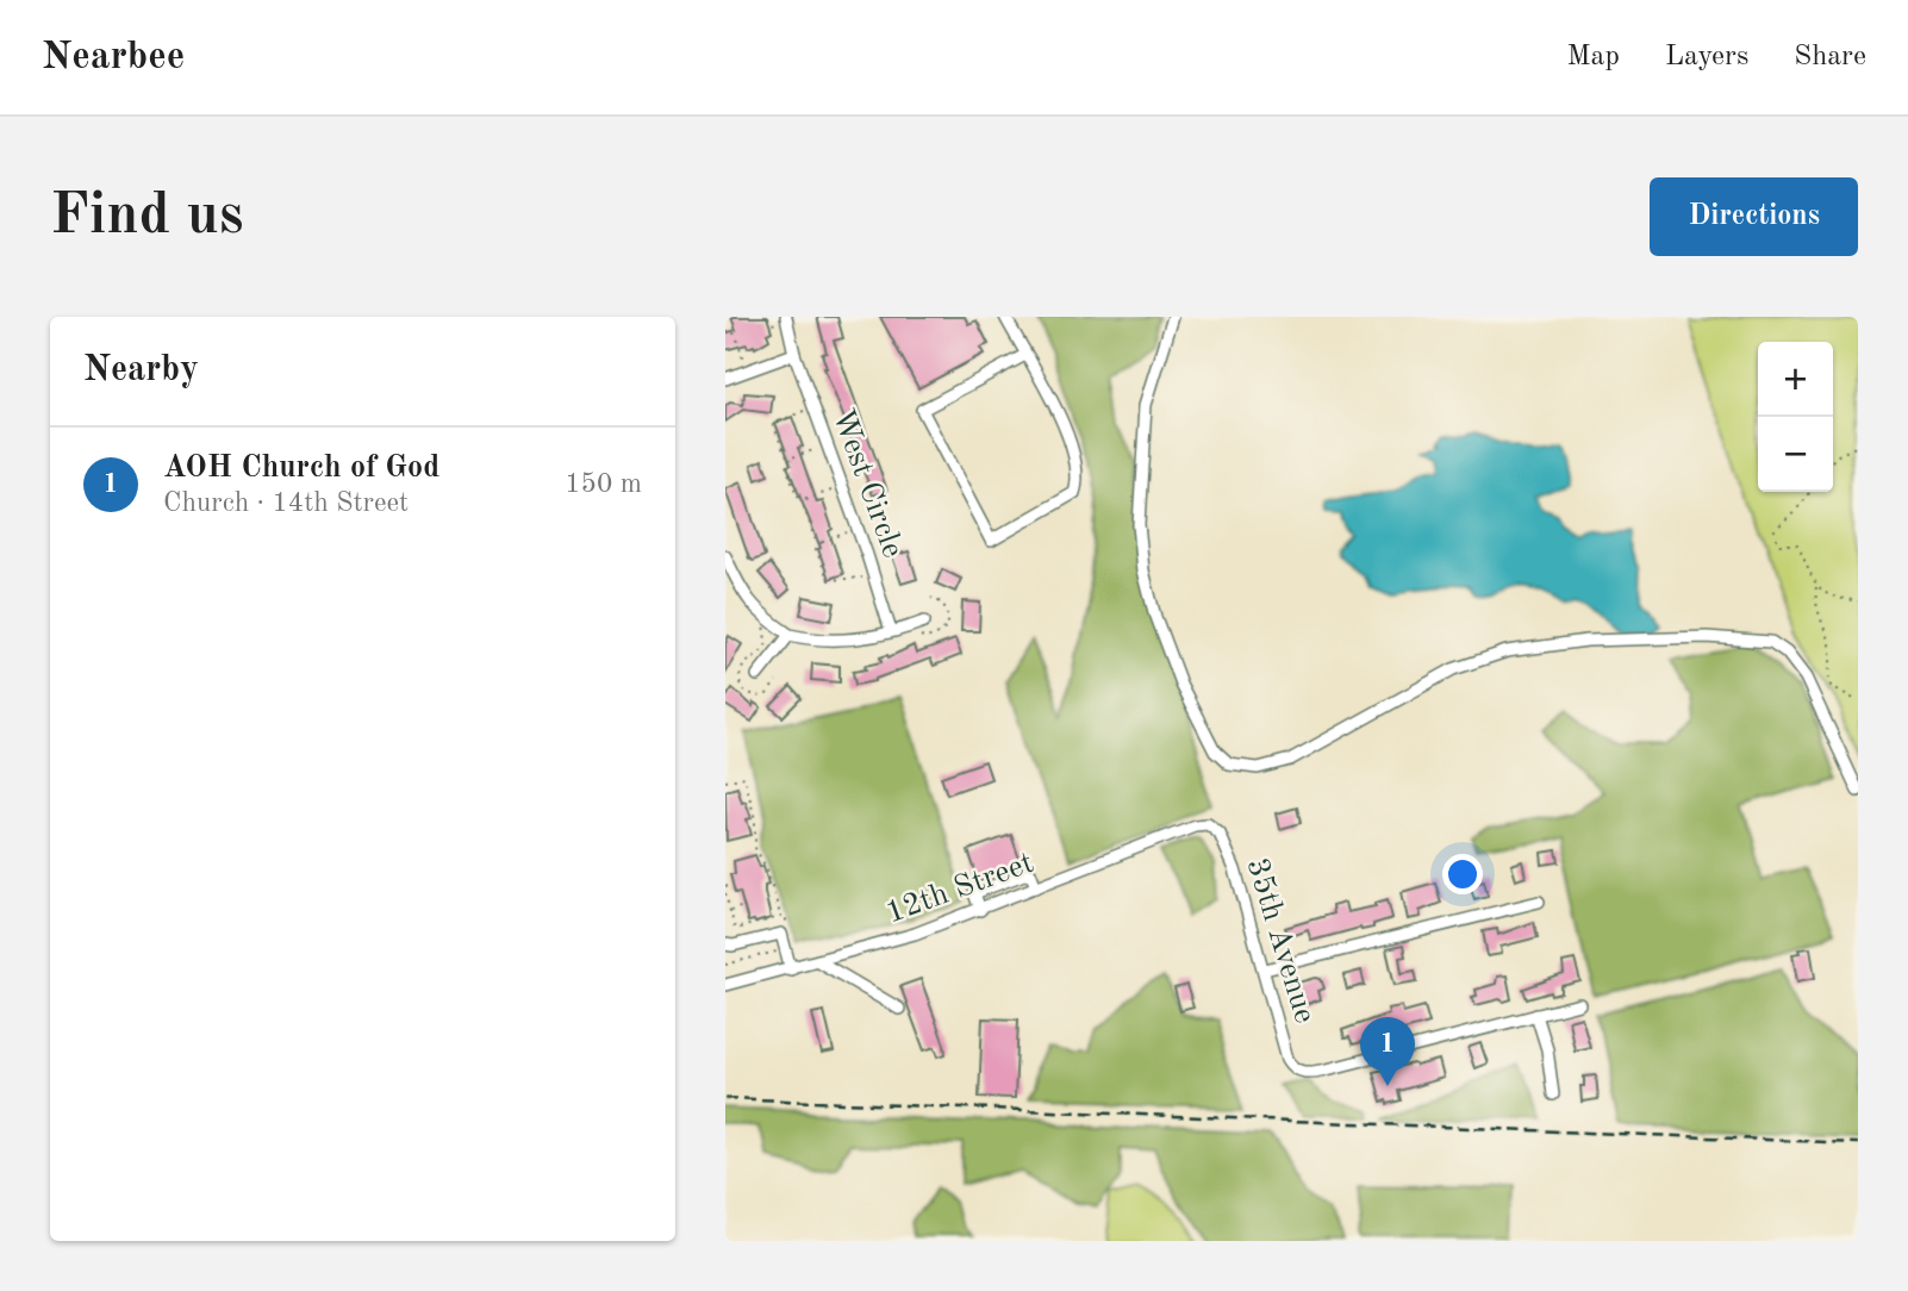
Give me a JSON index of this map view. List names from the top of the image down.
{
  "streets": {
    "street": ["West Circle", "12th Street", "35th Avenue"]
  },
  "crossings": [
    ["12th Street", "35th Avenue"]
  ],
  "page": {
    "header": "Nearbee",
    "nav": ["Map", "Layers", "Share"],
    "buttons": "Directions",
    "title": "Find us",
    "heading": "Nearby",
    "map_buttons": ["+", "−"],
    "list": [
      {
        "mark": "1",
        "name": "AOH Church of God",
        "note": "Church · 14th Street",
        "value": "150 m"
      }
    ],
    "pins": "1"
  }
}
